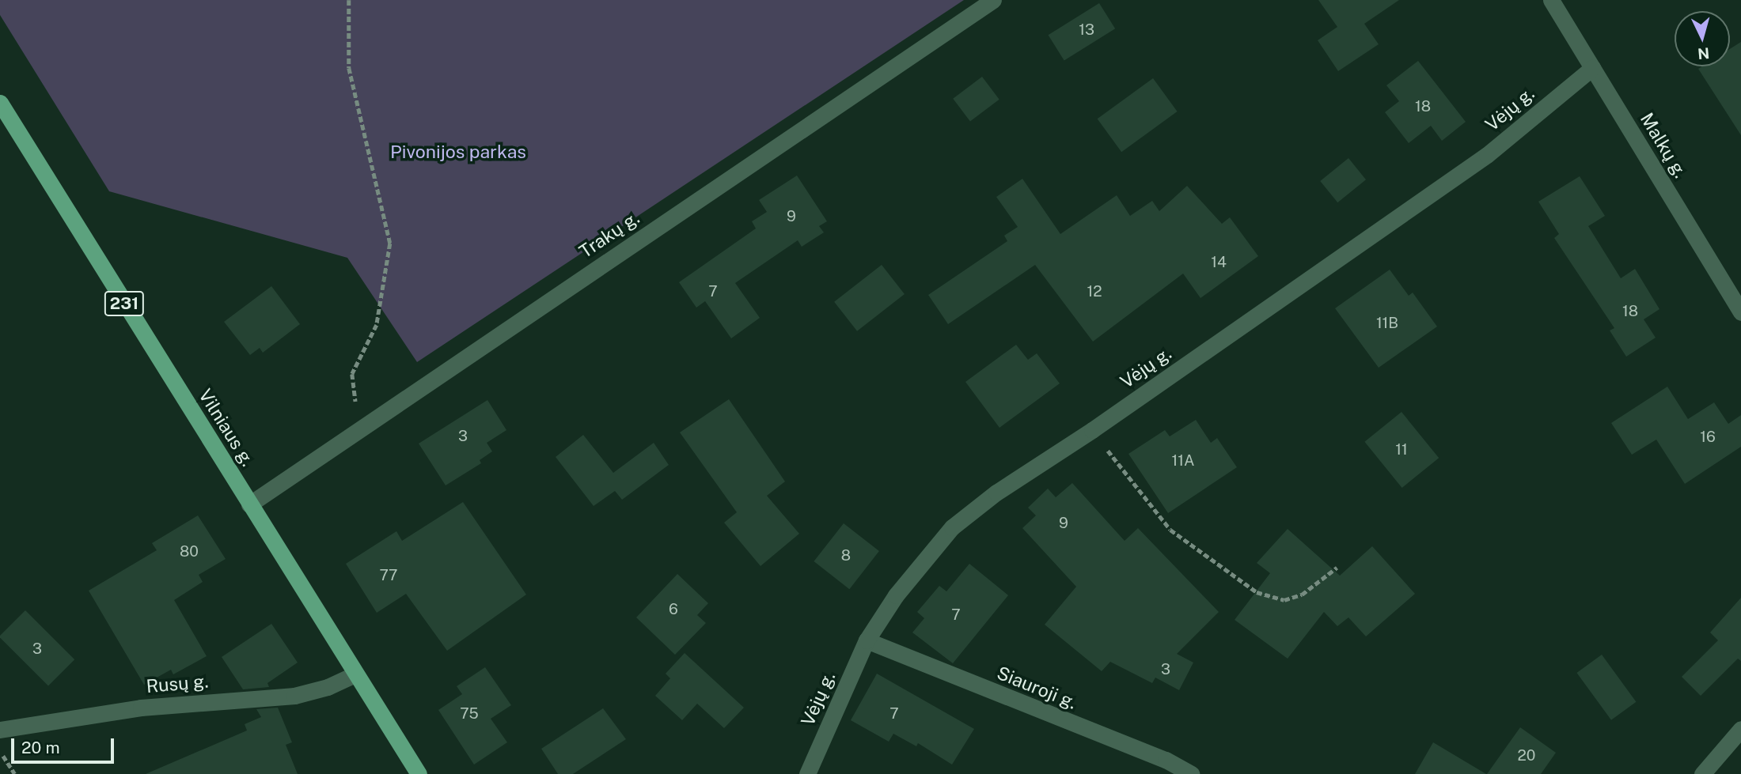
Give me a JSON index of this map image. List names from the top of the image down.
{
  "streets": {
    "main road": ["231", "Vilniaus g."],
    "street": [
      "Vėjų g.",
      "Malkų g.",
      "Trakų g.",
      "Rusų g.",
      "Siauroji g."
    ]
  },
  "crossings": [
    ["Vėjų g.", "Malkų g."],
    ["Vėjų g.", "Siauroji g."],
    ["Trakų g.", "Vilniaus g."],
    ["Vilniaus g.", "Rusų g."]
  ],
  "parks": ["Pivonijos parkas"],
  "house_numbers": [
    "13",
    "18",
    "9",
    "14",
    "7",
    "12",
    "18",
    "11B",
    "3",
    "16",
    "11",
    "11A",
    "9",
    "80",
    "8",
    "77",
    "6",
    "7",
    "3",
    "3",
    "75",
    "7",
    "20"
  ],
  "scale_bar": "20 m",
  "north": "bottom"
}
